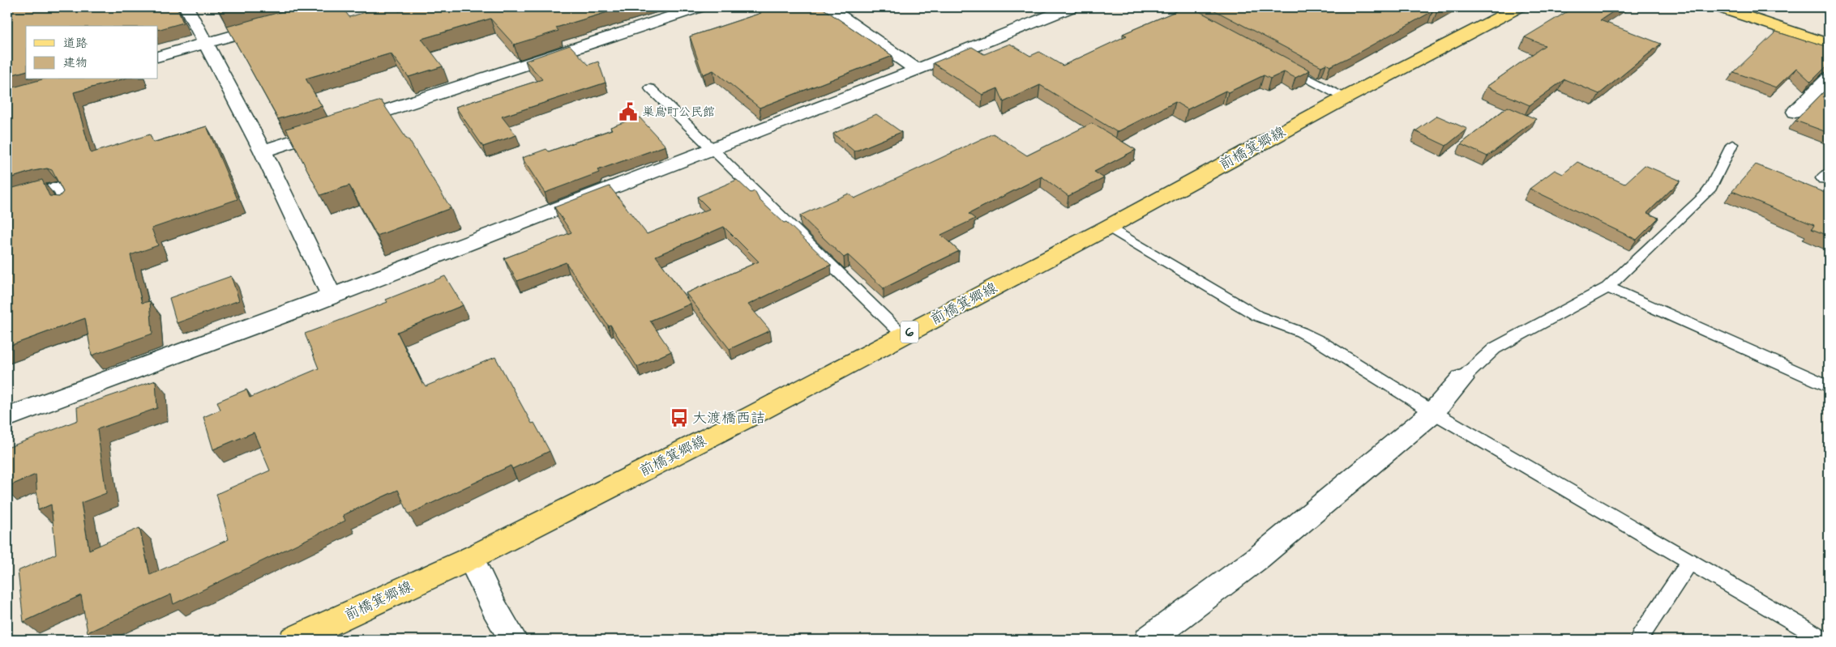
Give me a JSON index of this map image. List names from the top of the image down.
{
  "streets": {
    "main road": ["前橋箕郷線", "6"]
  },
  "places": {
    "public building": ["巣鳥町公民館"],
    "bus stop": ["大渡橋西詰"]
  },
  "legend": ["道路", "建物"]
}
